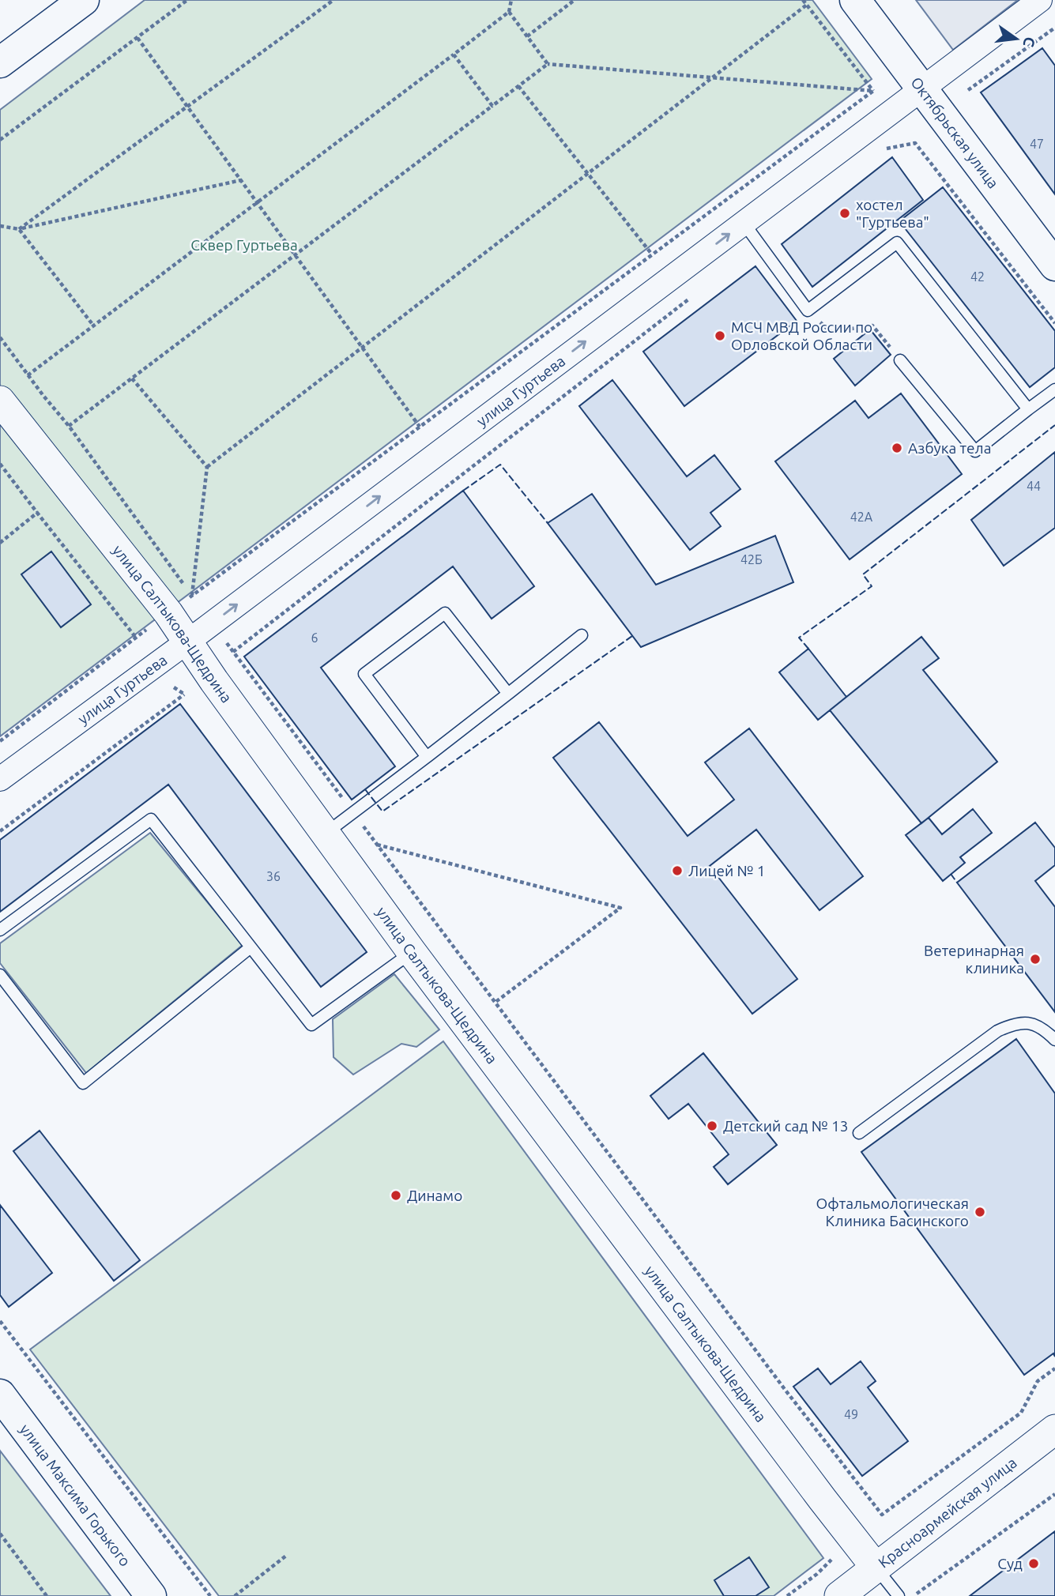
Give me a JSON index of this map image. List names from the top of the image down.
{
  "streets": {
    "main road": ["Октябрьская улица", "улица Максима Горького"],
    "street": ["улица Гуртьева", "улица Салтыкова-Щедрина", "Красноармейская улица"]
  },
  "crossings": [
    ["Октябрьская улица", "улица Гуртьева"],
    ["улица Гуртьева", "улица Салтыкова-Щедрина"],
    ["улица Салтыкова-Щедрина", "Красноармейская улица"]
  ],
  "one_way": ["улица Гуртьева"],
  "parks": ["Сквер Гуртьева"],
  "places": [
    "хостел \"Гуртьева\"",
    "МСЧ МВД России по Орловской Области",
    "Азбука тела",
    "Лицей № 1",
    "Ветеринарная клиника",
    "Детский сад № 13",
    "Динамо",
    "Офтальмологическая Клиника Басинского",
    "Суд"
  ],
  "house_numbers": [
    "47",
    "42",
    "44",
    "42А",
    "42Б",
    "6",
    "36",
    "49"
  ],
  "north": "right"
}
